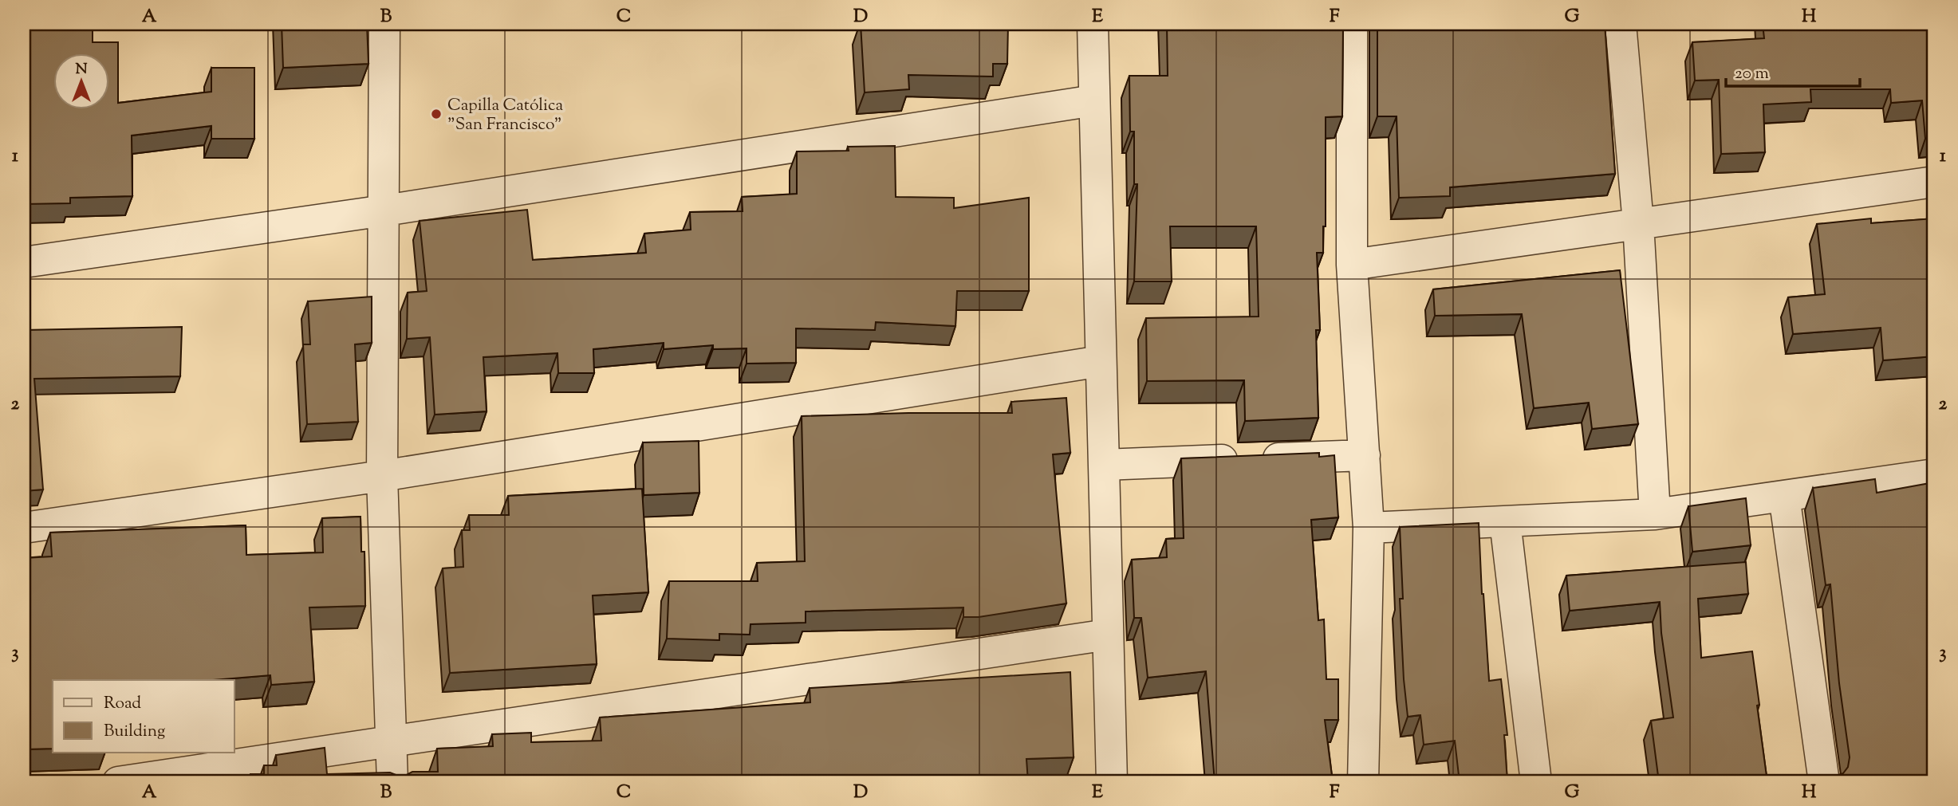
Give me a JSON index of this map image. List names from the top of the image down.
{
  "places": ["Capilla Católica \"San Francisco\""],
  "legend": ["Road", "Building"],
  "scale_bar": "20 m",
  "north": "top",
  "grid": {
    "columns": [
      "A",
      "B",
      "C",
      "D",
      "E",
      "F",
      "G",
      "H"
    ],
    "rows": ["1", "2", "3"]
  }
}
